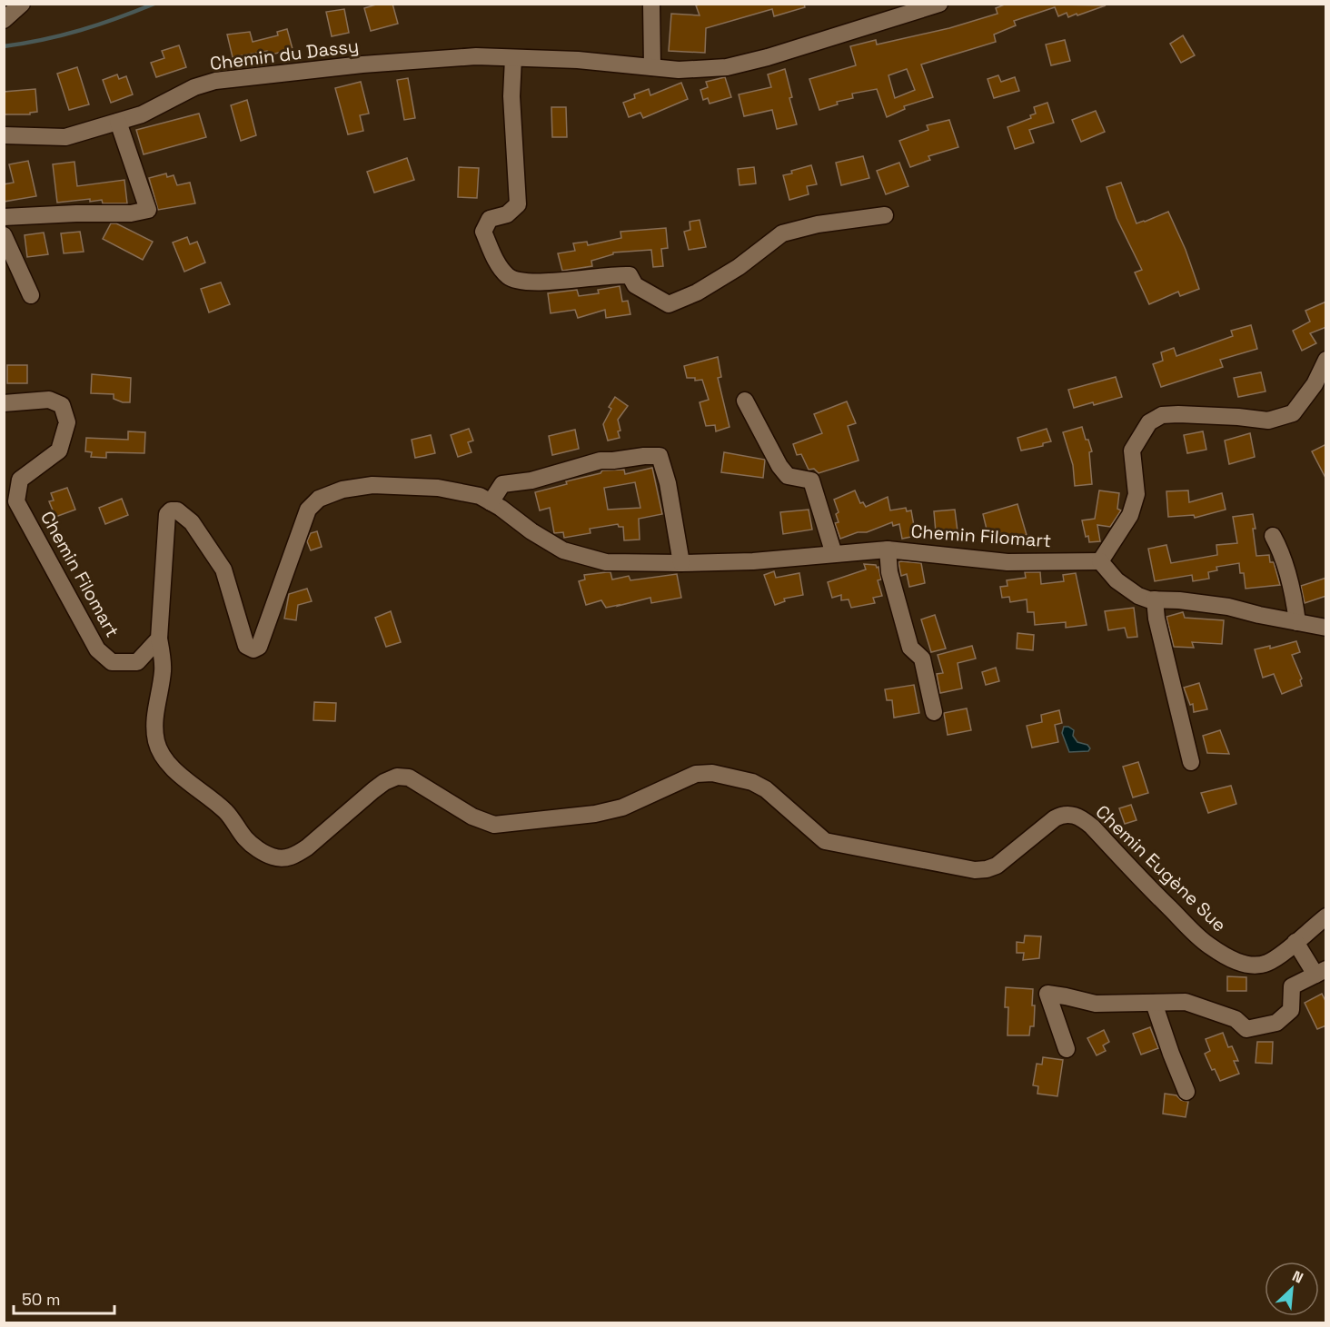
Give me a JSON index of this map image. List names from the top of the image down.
{
  "streets": {
    "street": ["Chemin du Dassy", "Chemin Filomart", "Chemin Eugène Sue"]
  },
  "crossings": [
    ["Chemin Filomart", "Chemin Eugène Sue"]
  ],
  "scale_bar": "50 m",
  "north": "top right"
}
